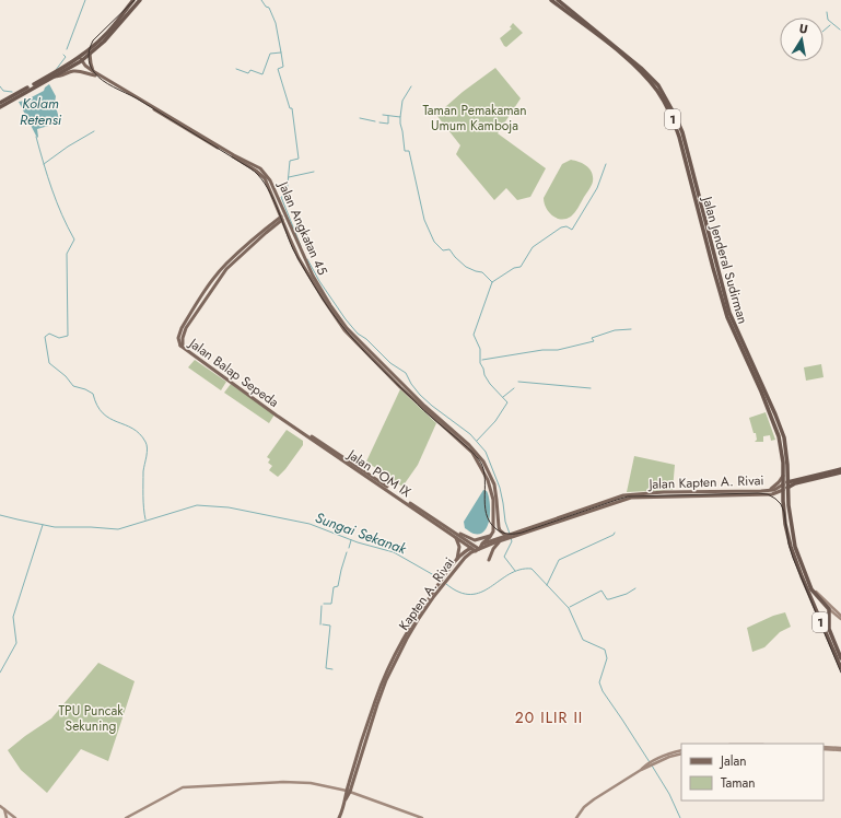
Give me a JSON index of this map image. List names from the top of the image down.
{
  "streets": {
    "highway": ["1", "Jalan Jenderal Sudirman"],
    "main road": [
      "Jalan Angkatan 45",
      "Jalan Balap Sepeda",
      "Jalan POM IX",
      "Jalan Kapten A. Rivai",
      "Kapten A. Rivai"
    ]
  },
  "crossings": [
    ["1", "Jalan Jenderal Sudirman"],
    ["1", "Jalan Kapten A. Rivai"],
    ["Jalan Angkatan 45", "Jalan Balap Sepeda"],
    ["Jalan Angkatan 45", "Kapten A. Rivai"],
    ["Jalan Jenderal Sudirman", "Jalan Kapten A. Rivai"],
    ["Jalan Balap Sepeda", "Jalan POM IX"],
    ["Jalan POM IX", "Kapten A. Rivai"],
    ["Jalan Kapten A. Rivai", "Kapten A. Rivai"]
  ],
  "districts": ["20 ILIR II"],
  "water": ["Kolam Retensi", "Sungai Sekanak"],
  "parks": ["Taman Pemakaman Umum Kamboja", "TPU Puncak Sekuning"],
  "legend": ["Jalan", "Taman"],
  "north": "top"
}
